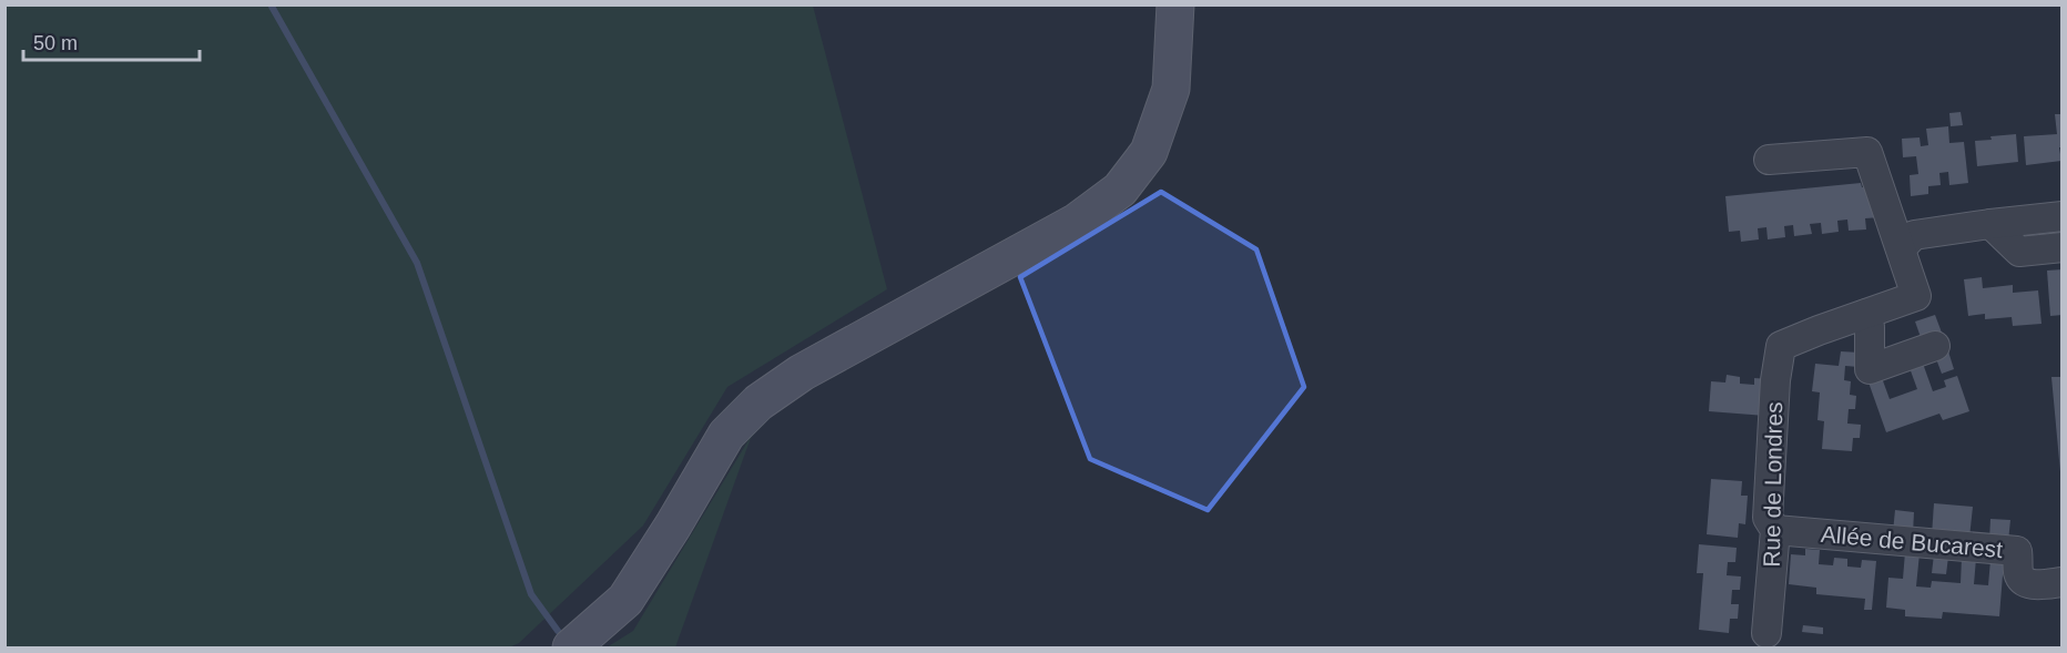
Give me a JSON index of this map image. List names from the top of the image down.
{
  "streets": {
    "street": ["Rue de Londres", "Allée de Bucarest"]
  },
  "crossings": [
    ["Rue de Londres", "Allée de Bucarest"]
  ],
  "scale_bar": "50 m"
}
